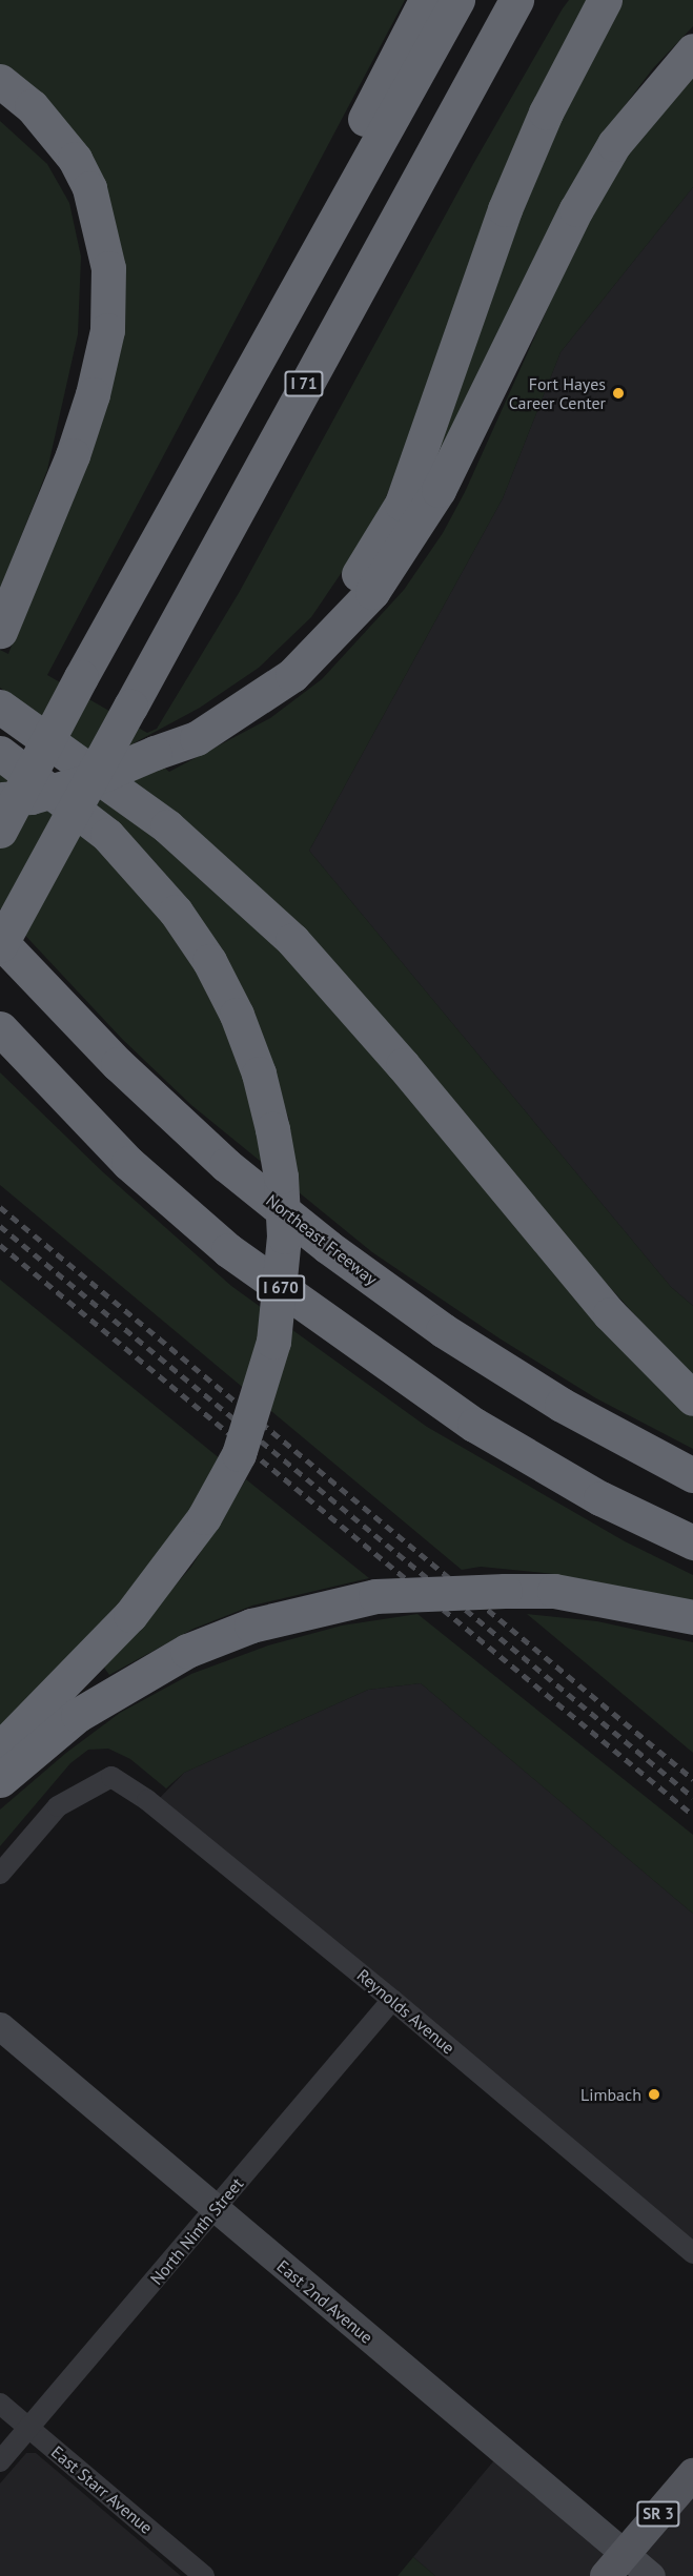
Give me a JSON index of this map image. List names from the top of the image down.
{
  "streets": {
    "highway": ["I 71", "Northeast Freeway", "I 670"],
    "main road": ["SR 3"],
    "street": [
      "Reynolds Avenue",
      "North Ninth Street",
      "East 2nd Avenue",
      "East Starr Avenue"
    ]
  },
  "crossings": [
    ["I 71", "Northeast Freeway"],
    ["Reynolds Avenue", "North Ninth Street"],
    ["North Ninth Street", "East 2nd Avenue"],
    ["North Ninth Street", "East Starr Avenue"],
    ["East 2nd Avenue", "SR 3"]
  ],
  "places": ["Fort Hayes Career Center", "Limbach"]
}
